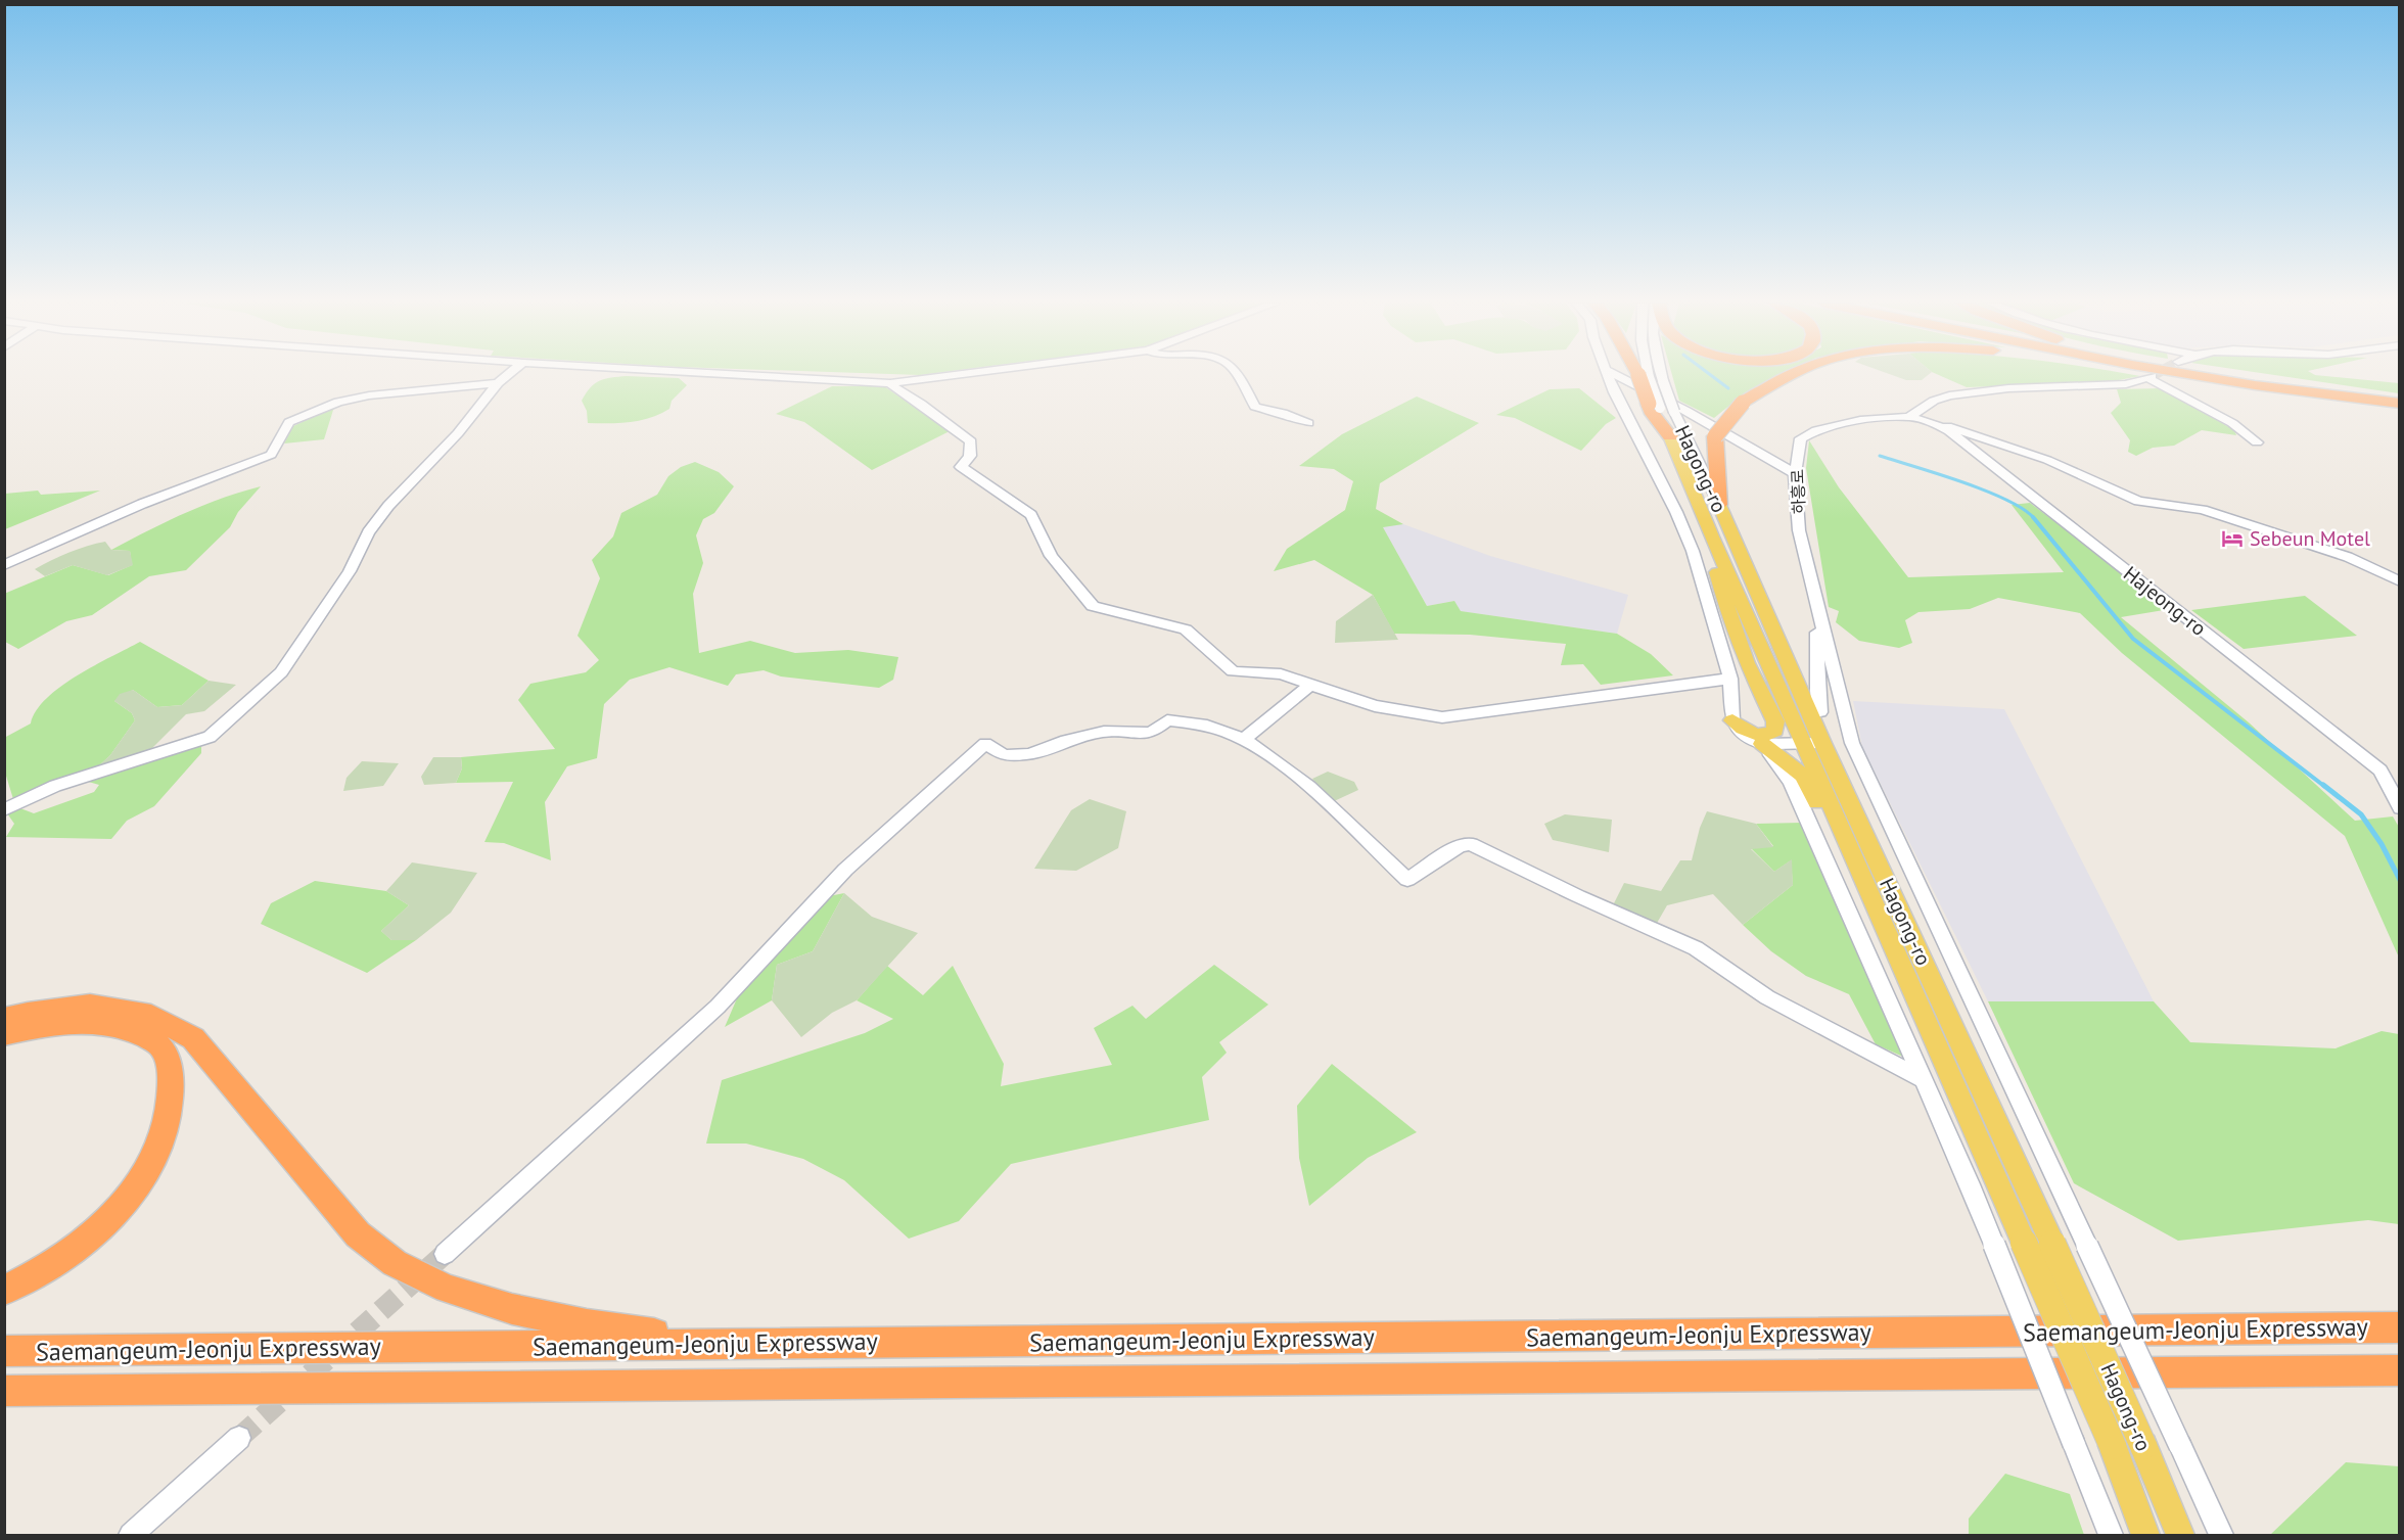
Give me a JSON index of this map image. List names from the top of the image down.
{
  "streets": {
    "highway": ["Saemangeum-Jeonju Expressway"],
    "main road": ["Hagong-ro"],
    "street": ["하흥로", "Hajeong-ro"]
  },
  "crossings": [
    ["하흥로", "Hajeong-ro"]
  ],
  "places": {
    "hotel": ["Sebeun Motel"]
  }
}
